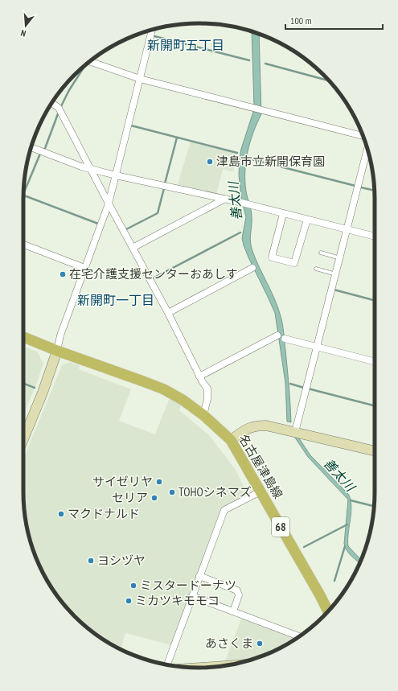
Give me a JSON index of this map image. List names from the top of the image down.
{
  "streets": {
    "main road": ["名古屋津島線", "68"]
  },
  "districts": ["新開町五丁目", "新開町一丁目"],
  "water": ["善太川"],
  "places": [
    "津島市立新開保育園",
    "在宅介護支援センターおあしす",
    "サイゼリヤ",
    "TOHOシネマズ",
    "セリア",
    "マクドナルド",
    "ヨシヅヤ",
    "ミスタードーナツ",
    "ミカツキモモコ",
    "あさくま"
  ],
  "scale_bar": "100 m",
  "north": "bottom"
}
